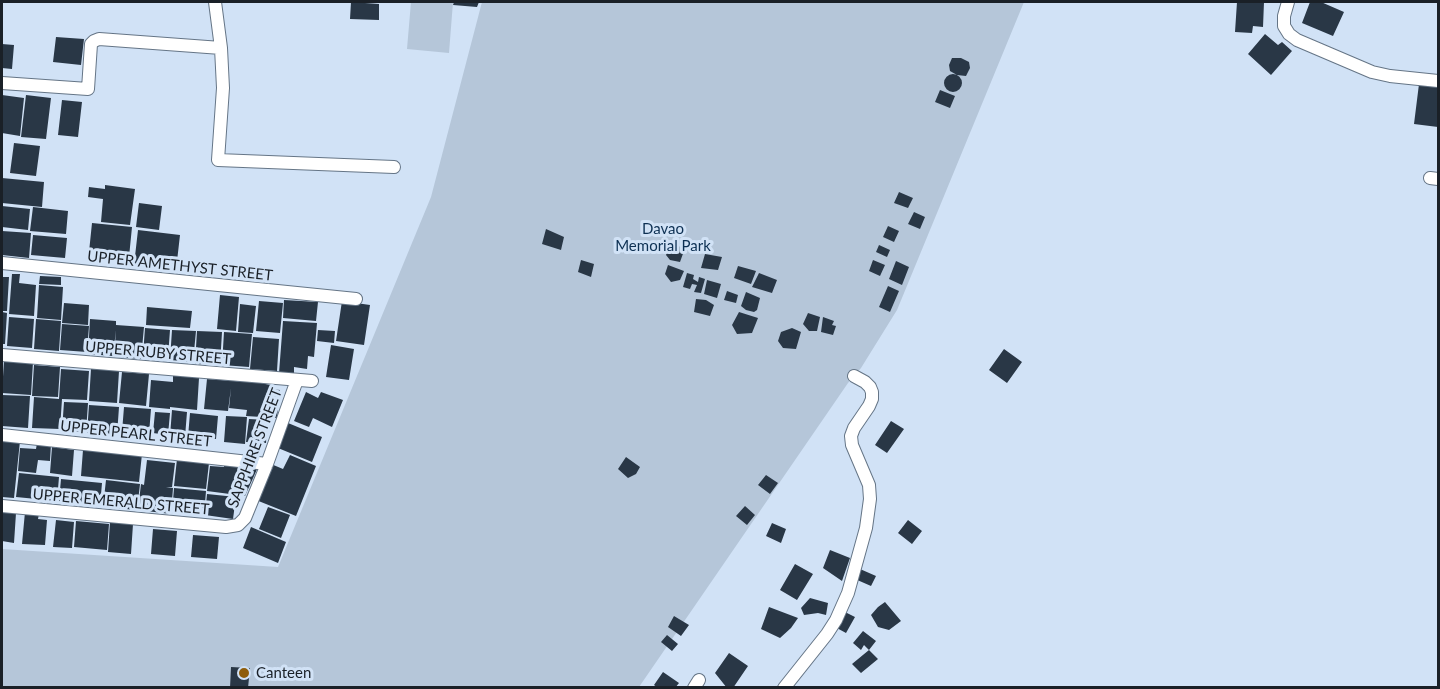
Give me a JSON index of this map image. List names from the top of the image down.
{
  "streets": {
    "street": [
      "UPPER AMETHYST STREET",
      "UPPER RUBY STREET",
      "UPPER PEARL STREET",
      "SAPPHIRE STREET",
      "UPPER EMERALD STREET"
    ]
  },
  "crossings": [
    ["UPPER RUBY STREET", "SAPPHIRE STREET"],
    ["UPPER PEARL STREET", "SAPPHIRE STREET"],
    ["SAPPHIRE STREET", "UPPER EMERALD STREET"]
  ],
  "parks": ["Davao Memorial Park"],
  "places": ["Canteen"]
}
